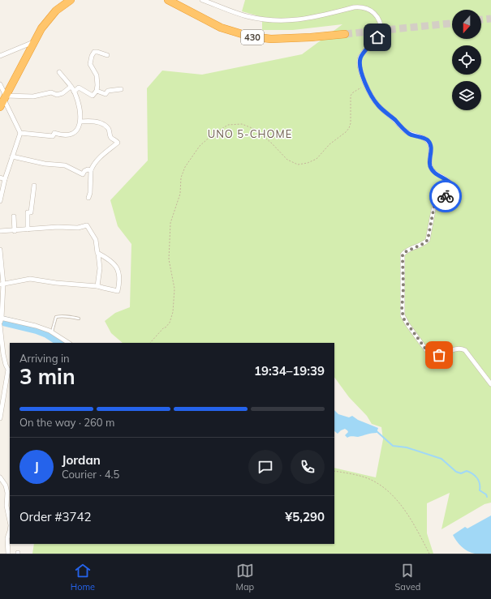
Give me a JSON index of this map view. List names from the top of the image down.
{
  "streets": {
    "highway": ["430"]
  },
  "districts": ["UNO 5-CHOME"],
  "north": "bottom",
  "page": {
    "heading": ["3 min", "Arriving in", "19:34–19:39"],
    "panel": [
      "Jordan",
      "Courier · 4.5",
      "Order #3742",
      "¥5,290"
    ],
    "bar": "On the way · 260 m",
    "round": "J",
    "tabs": ["Home", "Map", "Saved"]
  }
}
